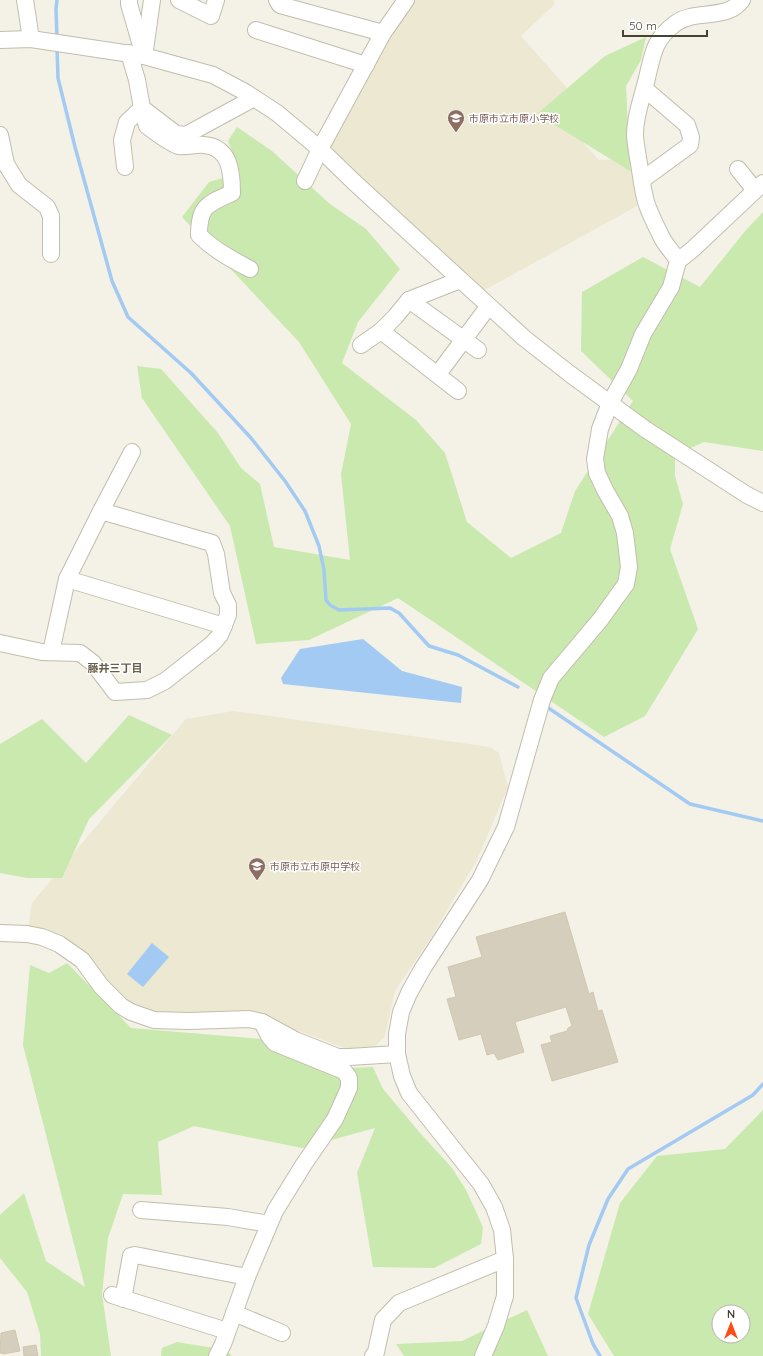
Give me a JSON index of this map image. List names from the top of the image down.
{
  "districts": ["藤井三丁目"],
  "places": {
    "school or university": ["市原市立市原小学校", "市原市立市原中学校"]
  },
  "scale_bar": "50 m",
  "north": "top"
}
